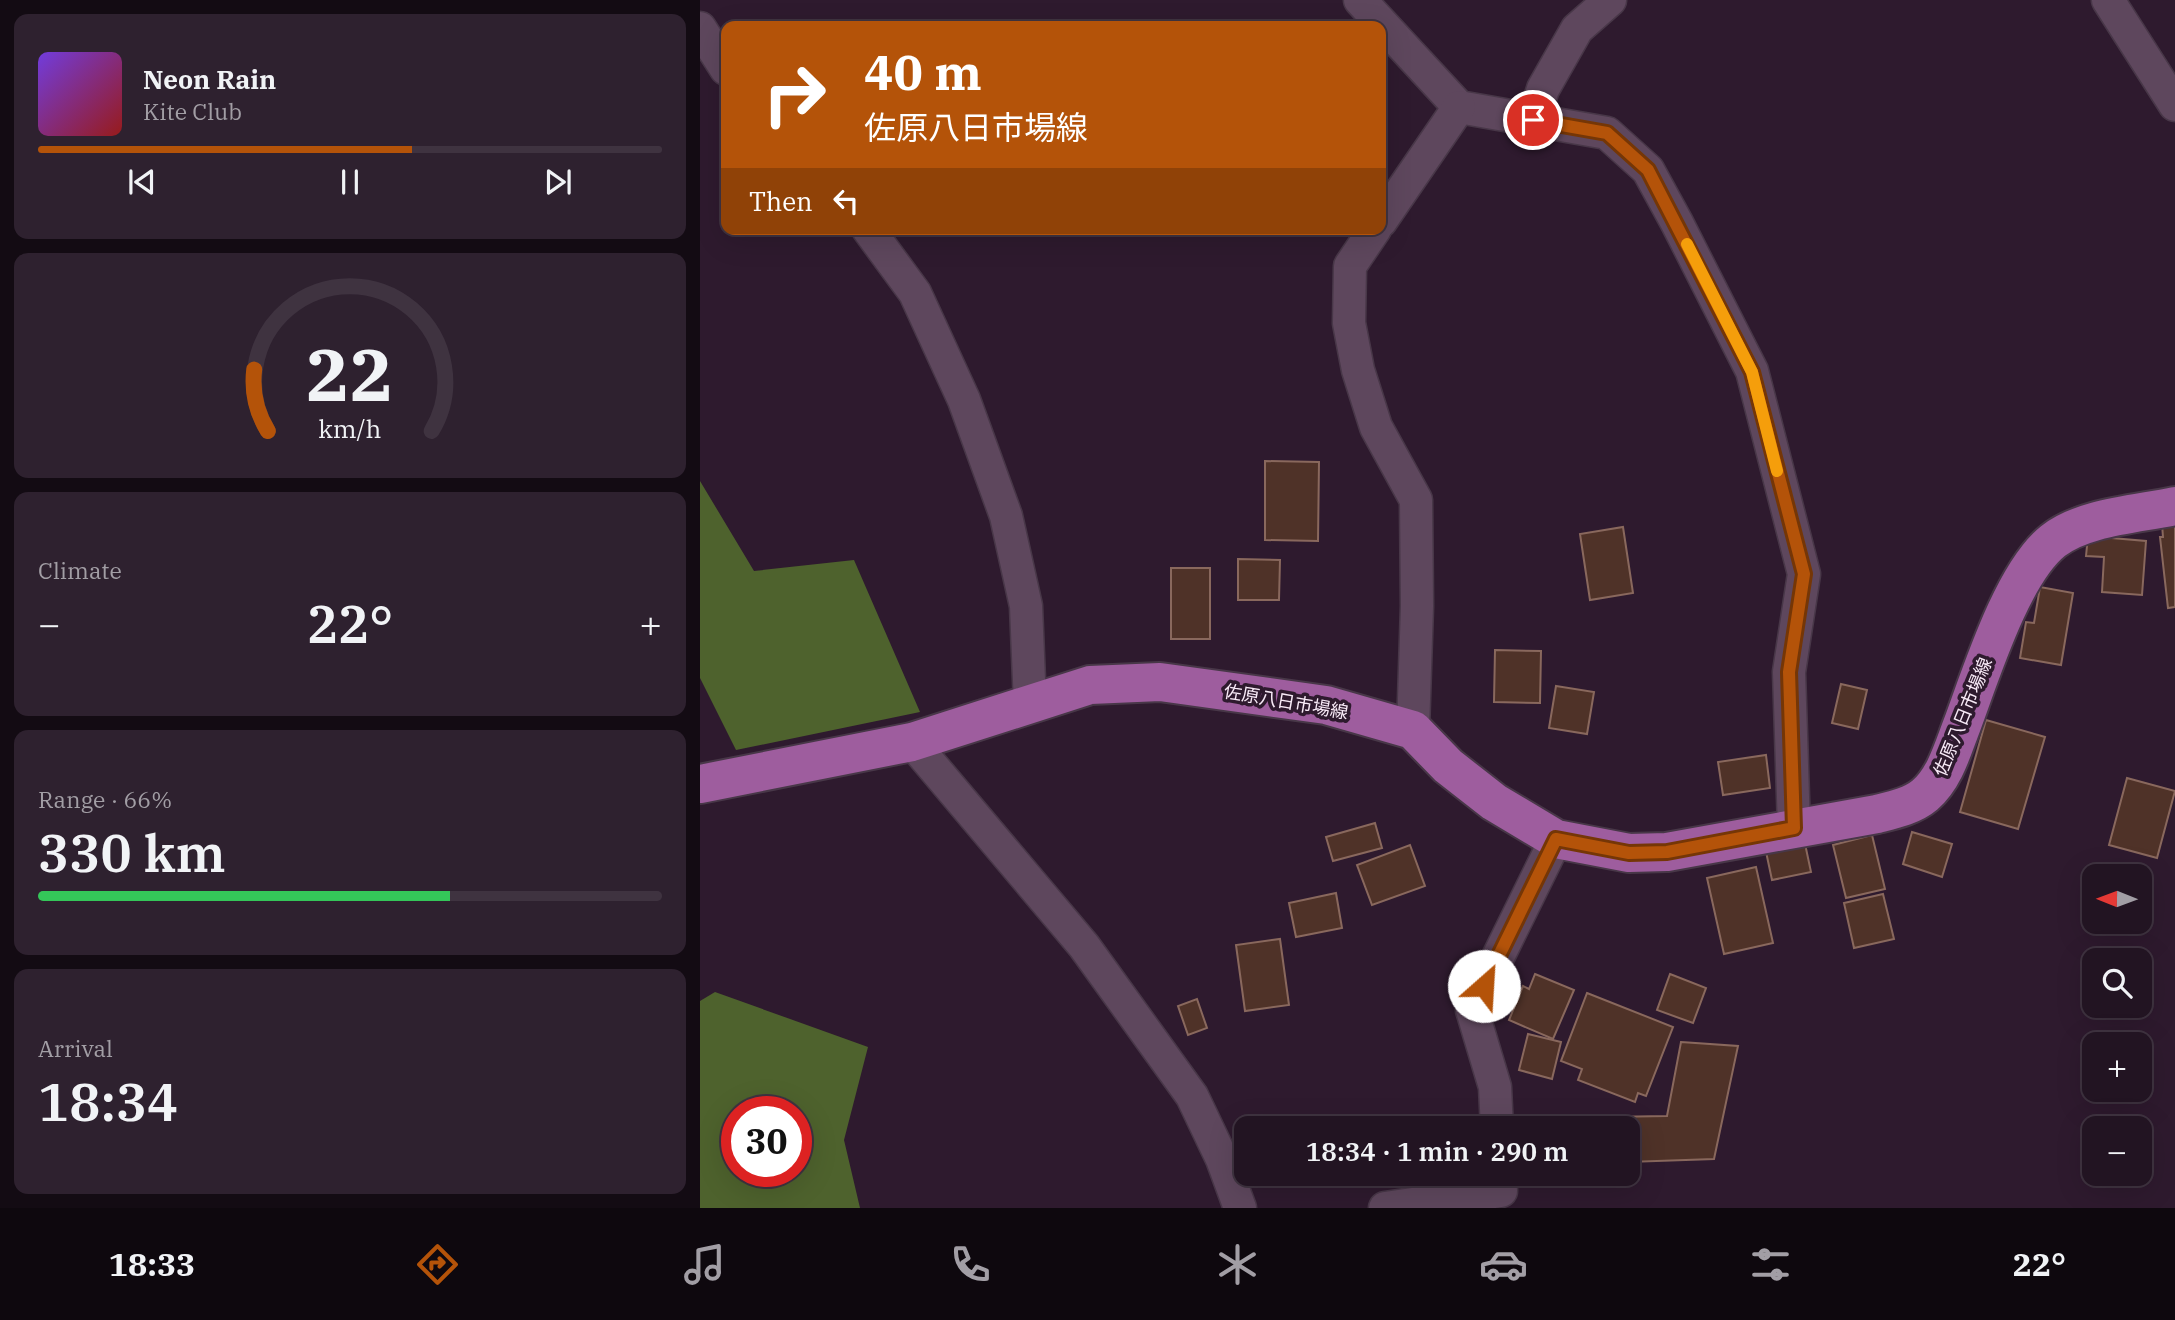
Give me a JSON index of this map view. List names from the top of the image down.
{
  "streets": {
    "main road": ["佐原八日市場線"]
  },
  "north": "left",
  "page": {
    "turn": ["40 m", "佐原八日市場線"],
    "song": ["Neon Rain", "Kite Club"],
    "then": "Then",
    "tile": [
      "Climate",
      ["Range · 66%", "330 km"],
      ["Arrival", "18:34"]
    ],
    "heat": ["−", "22°", "+"],
    "map_buttons": ["+", "−"],
    "limit": "30",
    "trip": "18:34 · 1 min · 290 m",
    "tabs": ["18:33", "22°"],
    "gauge": ["22", "km/h"]
  }
}
